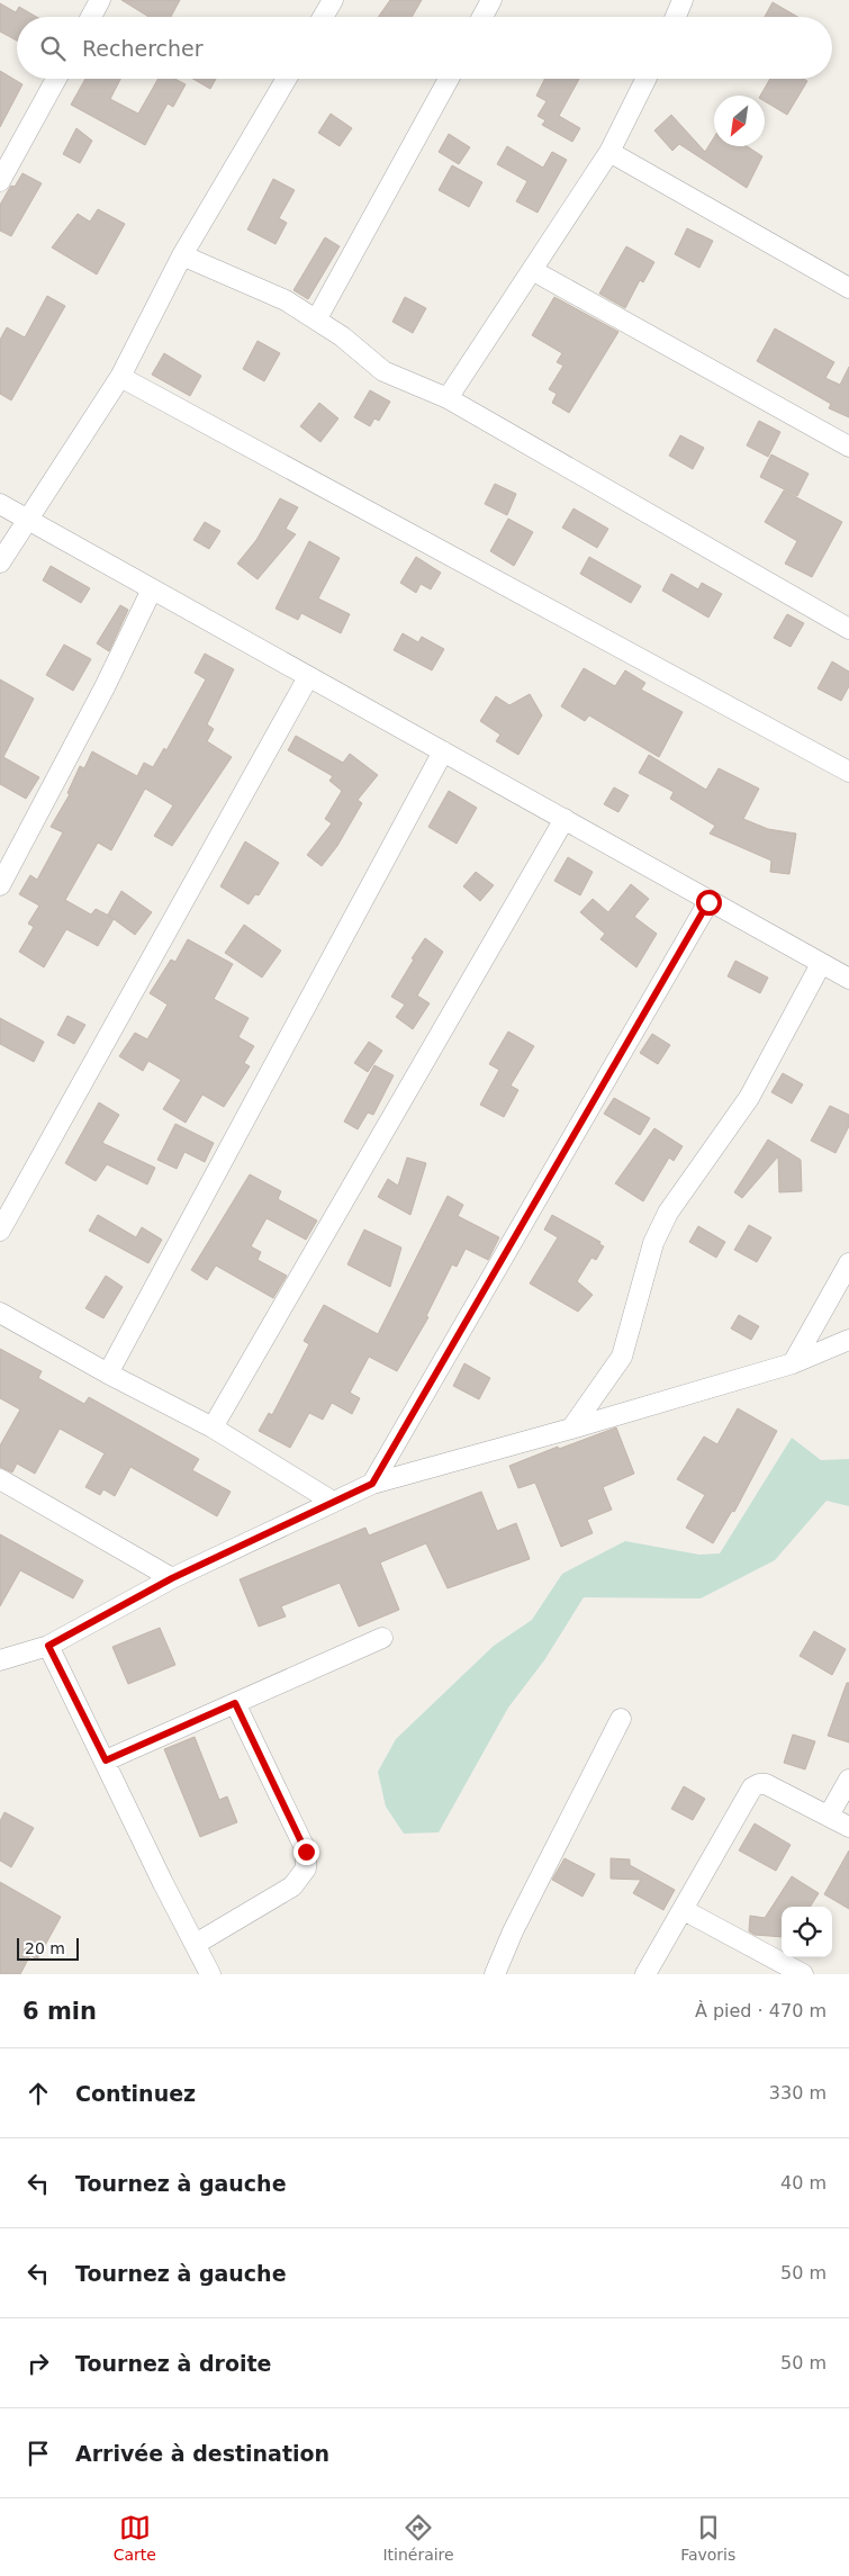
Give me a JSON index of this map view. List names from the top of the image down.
{
  "scale_bar": "20 m",
  "north": "bottom left",
  "page": {
    "search": "Rechercher",
    "scale": "20 m",
    "heading": ["6 min", "À pied · 470 m"],
    "list": [
      ["Continuez", "330 m"],
      ["Tournez à gauche", "40 m"],
      ["Tournez à gauche", "50 m"],
      ["Tournez à droite", "50 m"],
      "Arrivée à destination"
    ],
    "nav": ["Carte", "Itinéraire", "Favoris"]
  }
}
